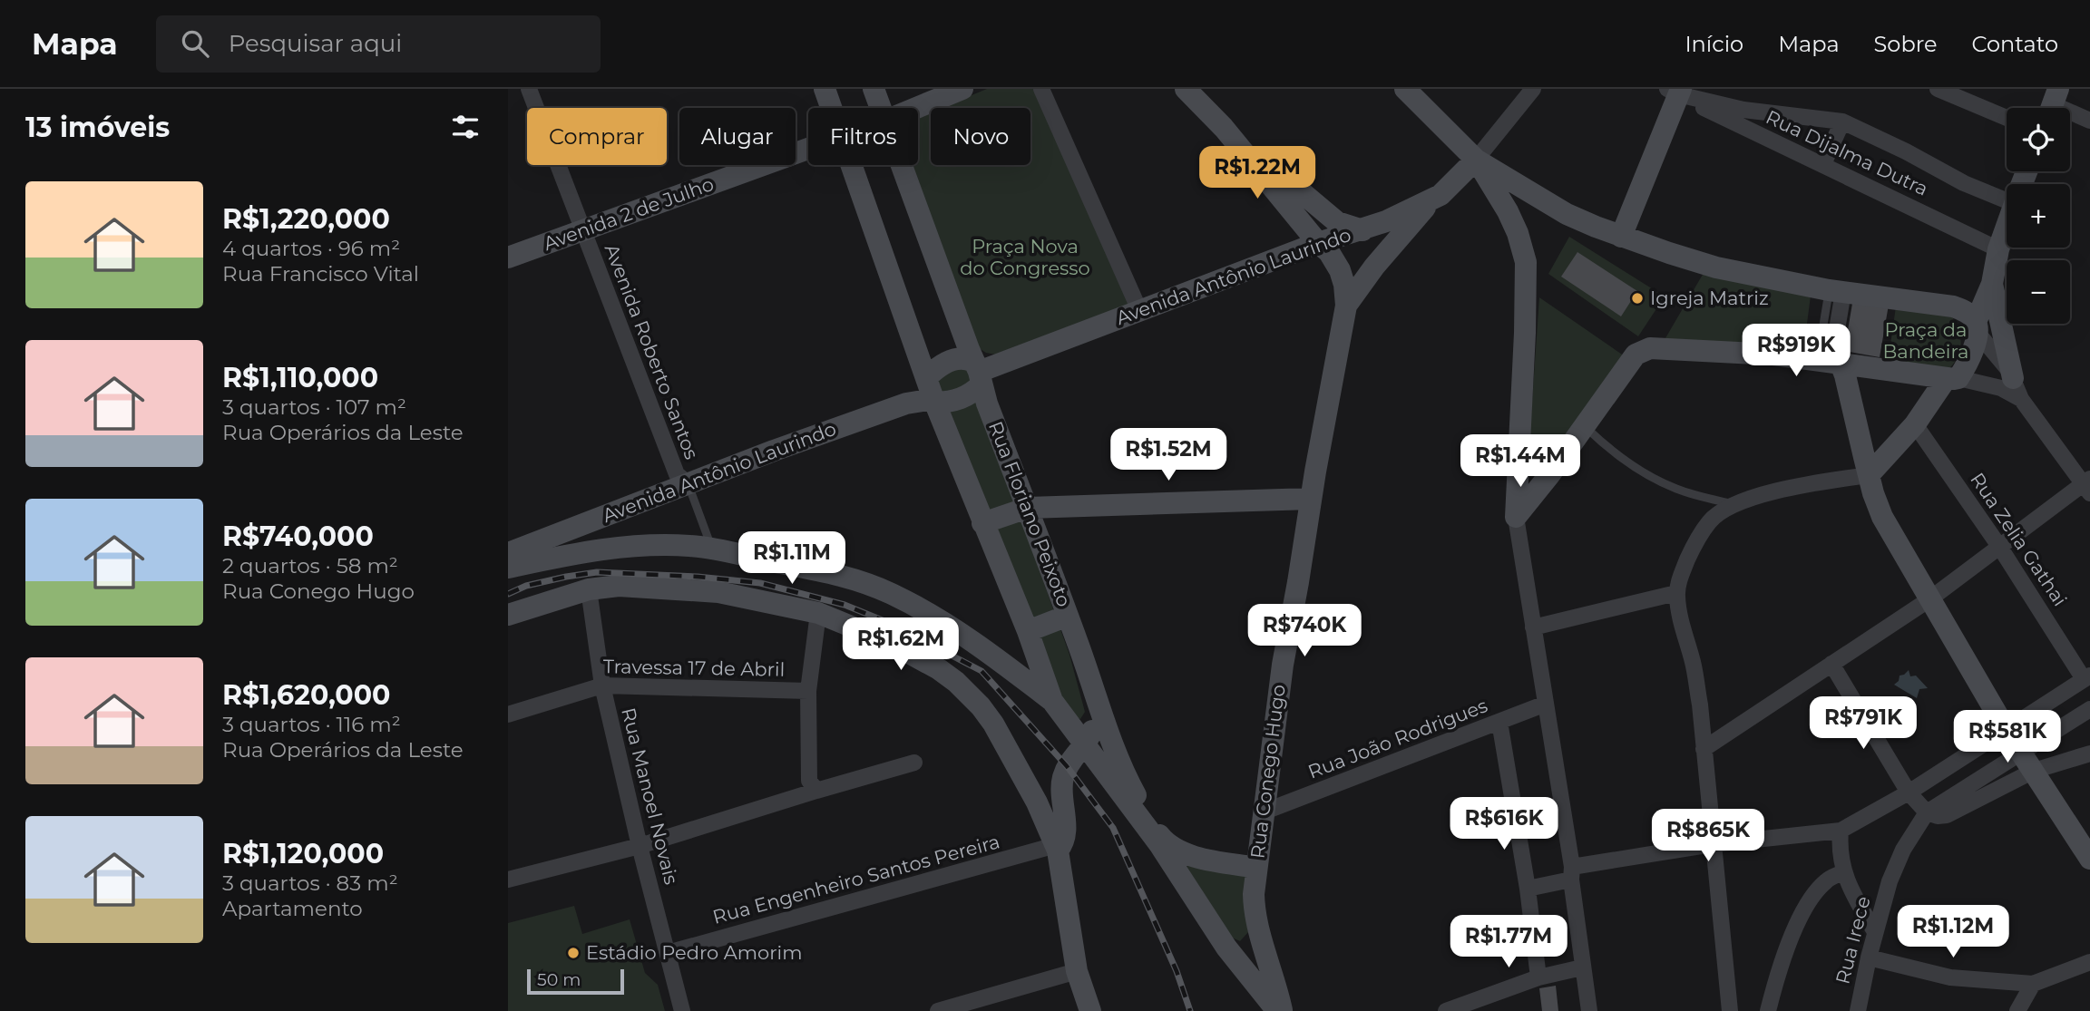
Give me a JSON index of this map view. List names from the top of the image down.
{
  "streets": {
    "street": [
      "Rua Dijalma Dutra",
      "Avenida 2 de Julho",
      "Avenida Antônio Laurindo",
      "Avenida Roberto Santos",
      "Rua Floriano Peixoto",
      "Rua Zelia Gathai",
      "Travessa 17 de Abril",
      "Rua João Rodrigues",
      "Rua Conego Hugo",
      "Rua Manoel Novais",
      "Rua Engenheiro Santos Pereira",
      "Rua Irece"
    ]
  },
  "crossings": [
    ["Avenida 2 de Julho", "Avenida Roberto Santos"],
    ["Avenida Antônio Laurindo", "Avenida Roberto Santos"],
    ["Avenida Antônio Laurindo", "Rua Floriano Peixoto"],
    ["Rua Floriano Peixoto", "Rua Conego Hugo"],
    ["Travessa 17 de Abril", "Rua Manoel Novais"],
    ["Rua João Rodrigues", "Rua Conego Hugo"],
    ["Rua Manoel Novais", "Rua Engenheiro Santos Pereira"]
  ],
  "parks": ["Praça Nova do Congresso", "Praça da Bandeira"],
  "places": ["Igreja Matriz", "Estádio Pedro Amorim"],
  "scale_bar": "50 m",
  "page": {
    "header": "Mapa",
    "search": "Pesquisar aqui",
    "nav": [
      "Início",
      "Mapa",
      "Sobre",
      "Contato"
    ],
    "heading": "13 imóveis",
    "map_buttons": ["+", "−"],
    "chip": [
      "Comprar",
      "Alugar",
      "Filtros",
      "Novo"
    ],
    "price": [
      "R$1.22M",
      "R$919K",
      "R$1.52M",
      "R$1.44M",
      "R$1.11M",
      "R$740K",
      "R$1.62M",
      "R$791K",
      "R$581K",
      "R$616K",
      "R$865K",
      "R$1.12M",
      "R$1.77M"
    ],
    "list": [
      {
        "name": "R$1,220,000",
        "note": "4 quartos · 96 m² · Rua Francisco Vital"
      },
      {
        "name": "R$1,110,000",
        "note": "3 quartos · 107 m² · Rua Operários da Leste"
      },
      {
        "name": "R$740,000",
        "note": "2 quartos · 58 m² · Rua Conego Hugo"
      },
      {
        "name": "R$1,620,000",
        "note": "3 quartos · 116 m² · Rua Operários da Leste"
      },
      {
        "name": "R$1,120,000",
        "note": "3 quartos · 83 m² · Apartamento"
      }
    ],
    "scale": "50 m"
  }
}
